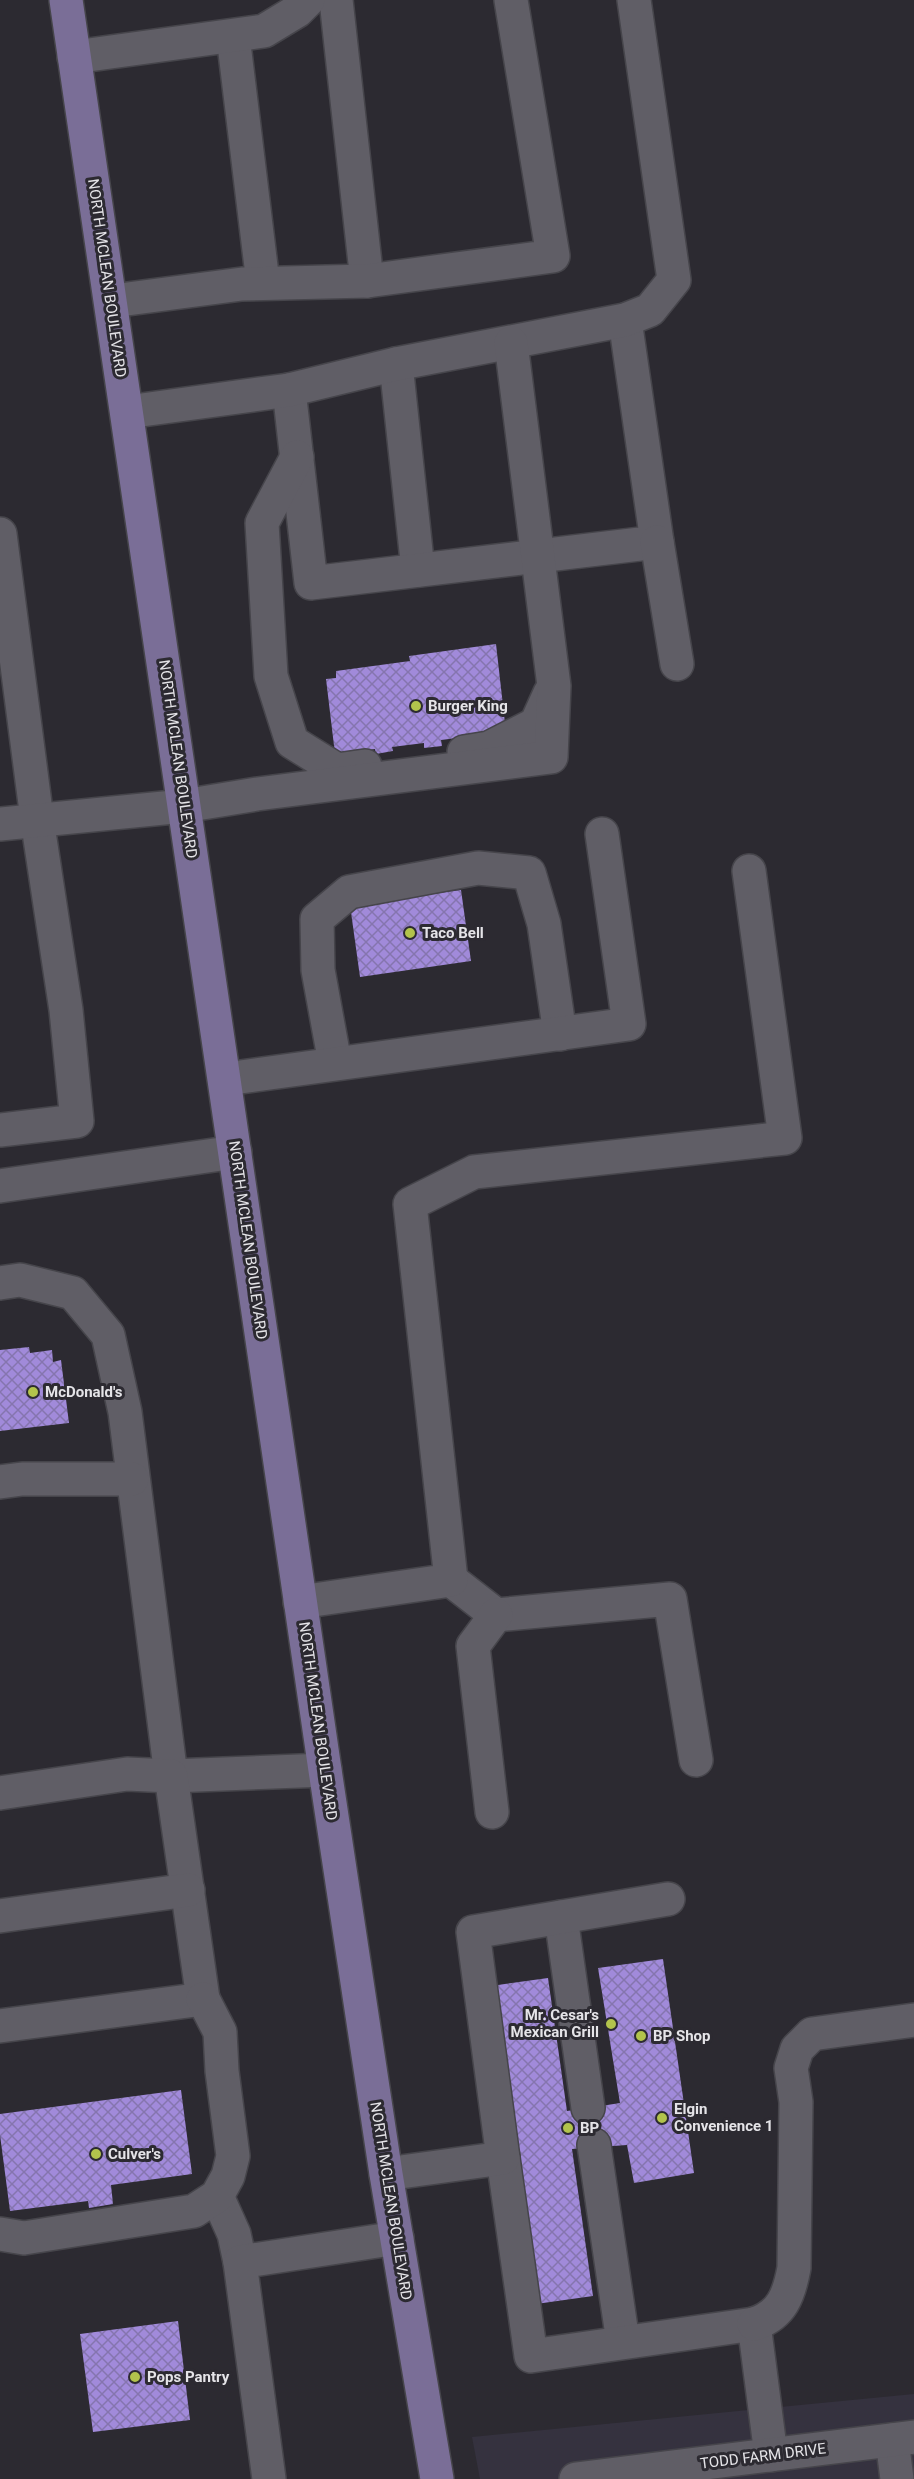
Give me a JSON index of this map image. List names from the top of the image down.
{
  "streets": {
    "main road": ["NORTH MCLEAN BOULEVARD"],
    "street": ["TODD FARM DRIVE"]
  },
  "places": [
    "Burger King",
    "Taco Bell",
    "McDonald's",
    "Mr. Cesar's Mexican Grill",
    "BP Shop",
    "Elgin Convenience 1",
    "BP",
    "Culver's",
    "Pops Pantry"
  ]
}
